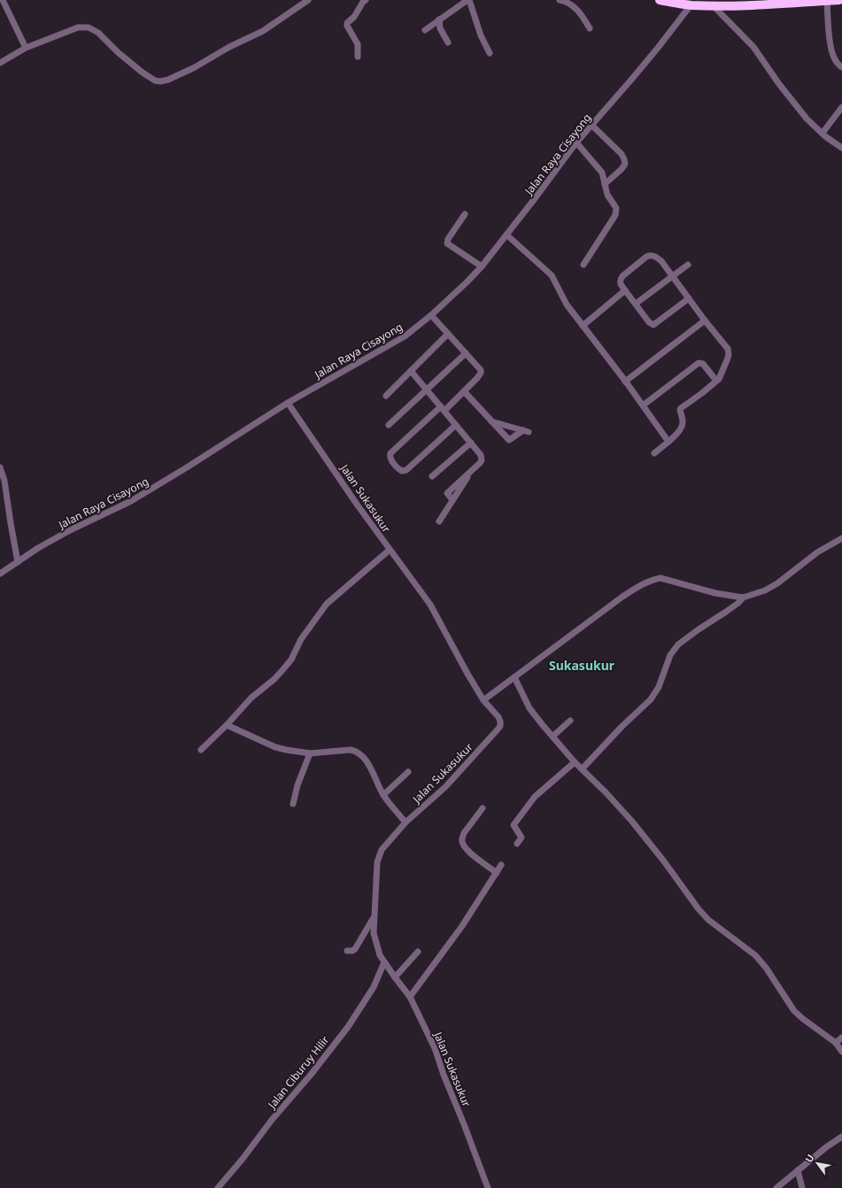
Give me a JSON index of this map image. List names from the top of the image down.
{
  "streets": {
    "street": ["Jalan Raya Cisayong", "Jalan Sukasukur", "Jalan Ciburuy Hilir"]
  },
  "crossings": [
    ["Jalan Raya Cisayong", "Jalan Sukasukur"],
    ["Jalan Sukasukur", "Jalan Ciburuy Hilir"]
  ],
  "districts": ["Sukasukur"],
  "north": "top left"
}
